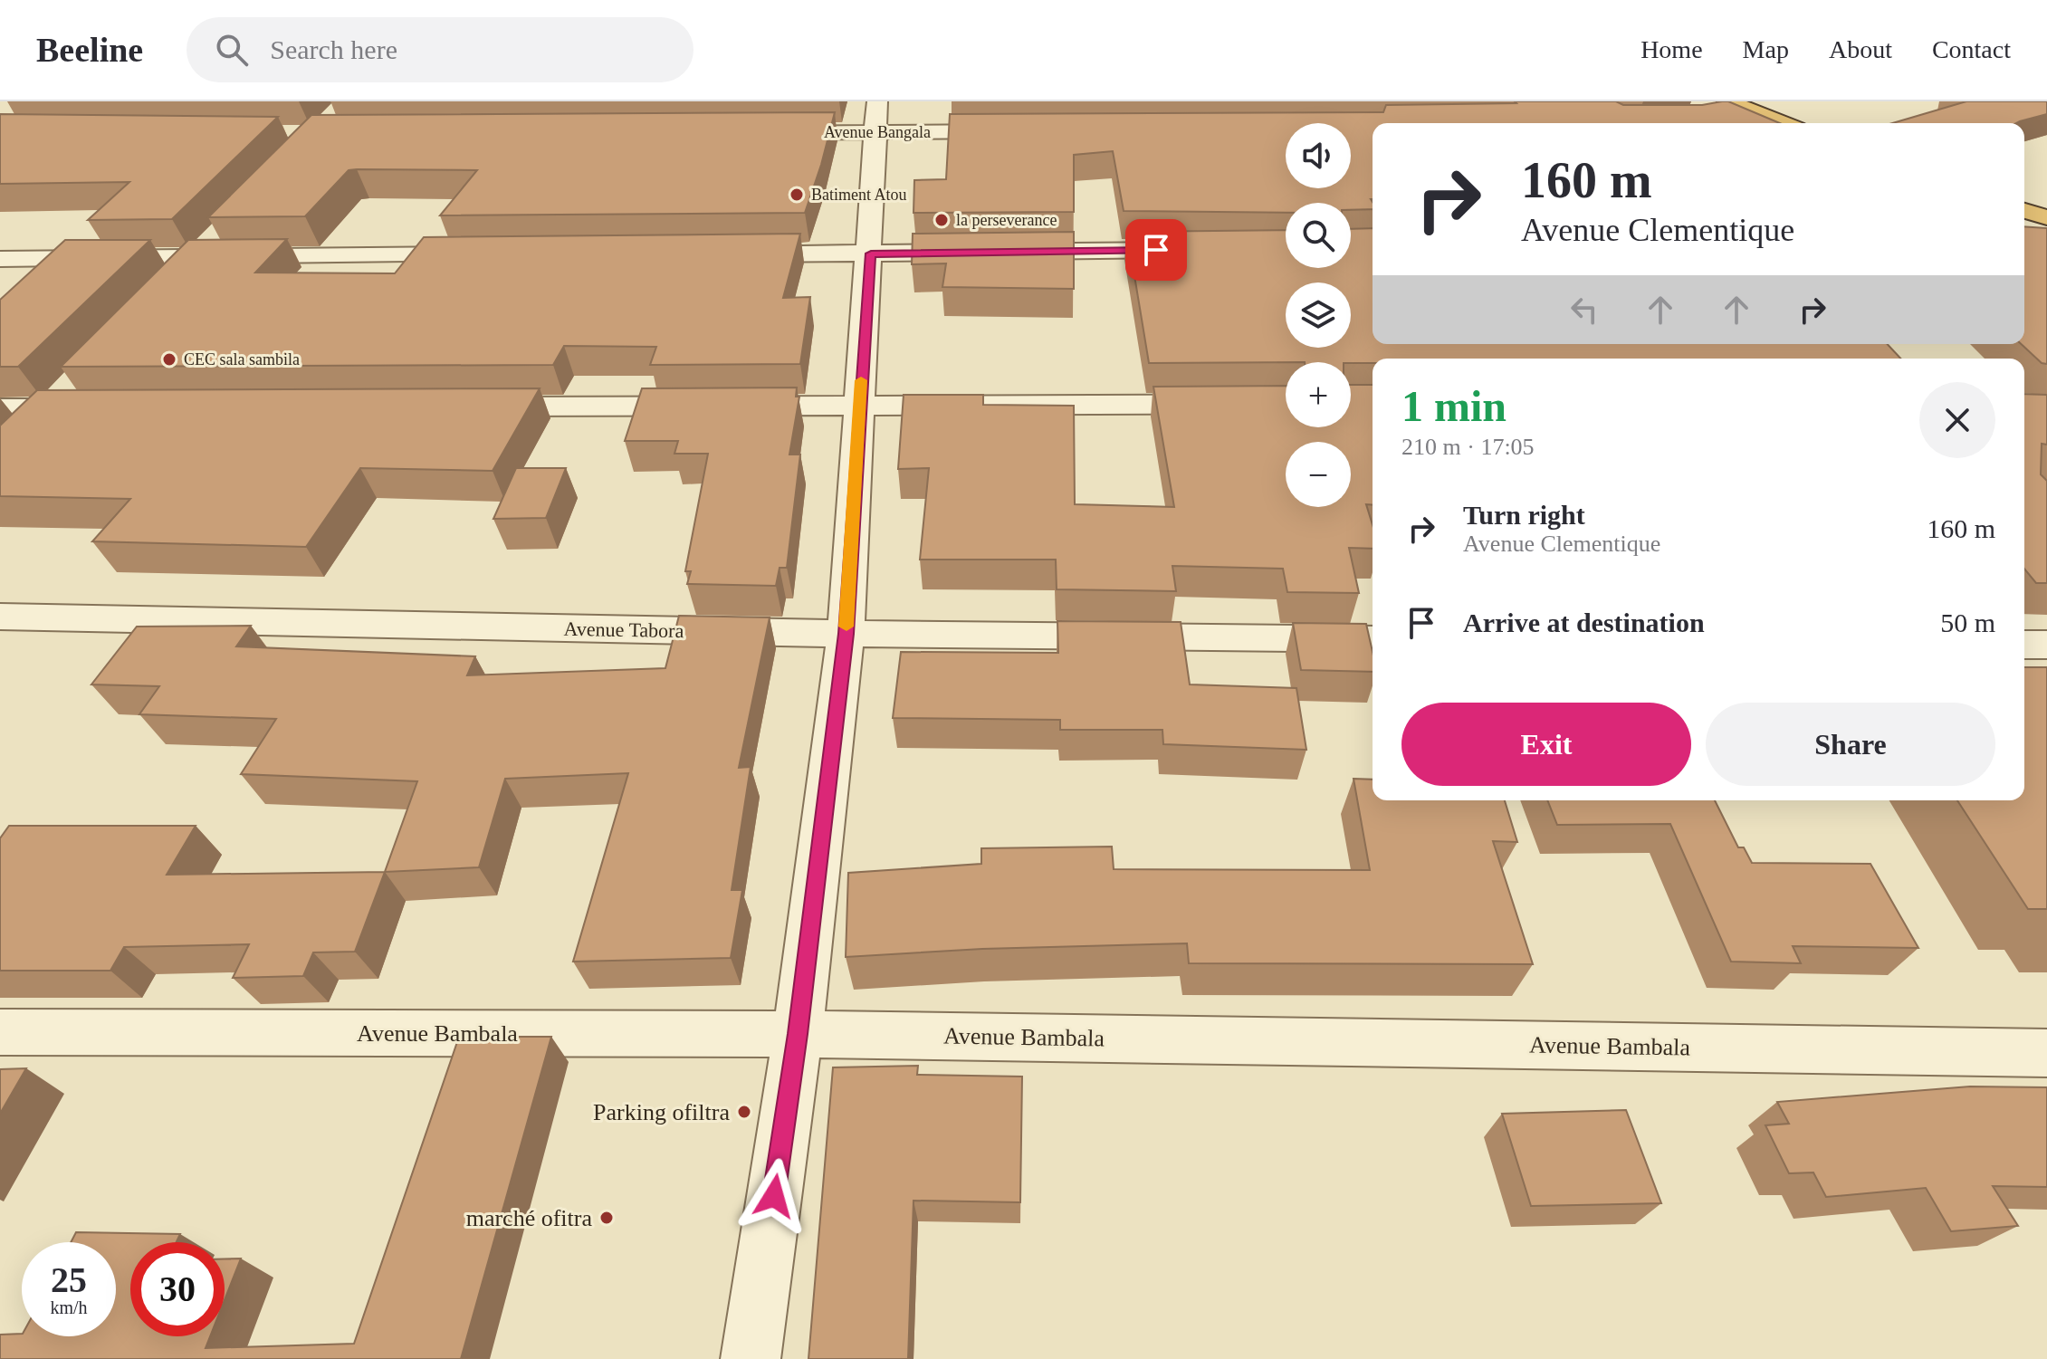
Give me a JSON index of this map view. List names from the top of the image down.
{
  "streets": {
    "street": ["Avenue Bangala", "Avenue Tabora", "Avenue Bambala"]
  },
  "places": [
    "Batiment Atou",
    "la perseverance",
    "CEC sala sambila",
    "Parking ofiltra",
    "marché ofitra"
  ],
  "page": {
    "header": "Beeline",
    "search": "Search here",
    "nav": [
      "Home",
      "Map",
      "About",
      "Contact"
    ],
    "map_buttons": ["+", "−"],
    "turn": ["160 m", "Avenue Clementique"],
    "heading": ["1 min", "210 m · 17:05"],
    "list": [
      {
        "name": "Turn right",
        "note": "Avenue Clementique",
        "value": "160 m"
      },
      {
        "name": "Arrive at destination",
        "value": "50 m"
      }
    ],
    "buttons": ["Exit", "Share"],
    "speed": "25 km/h",
    "limit": "30"
  }
}
